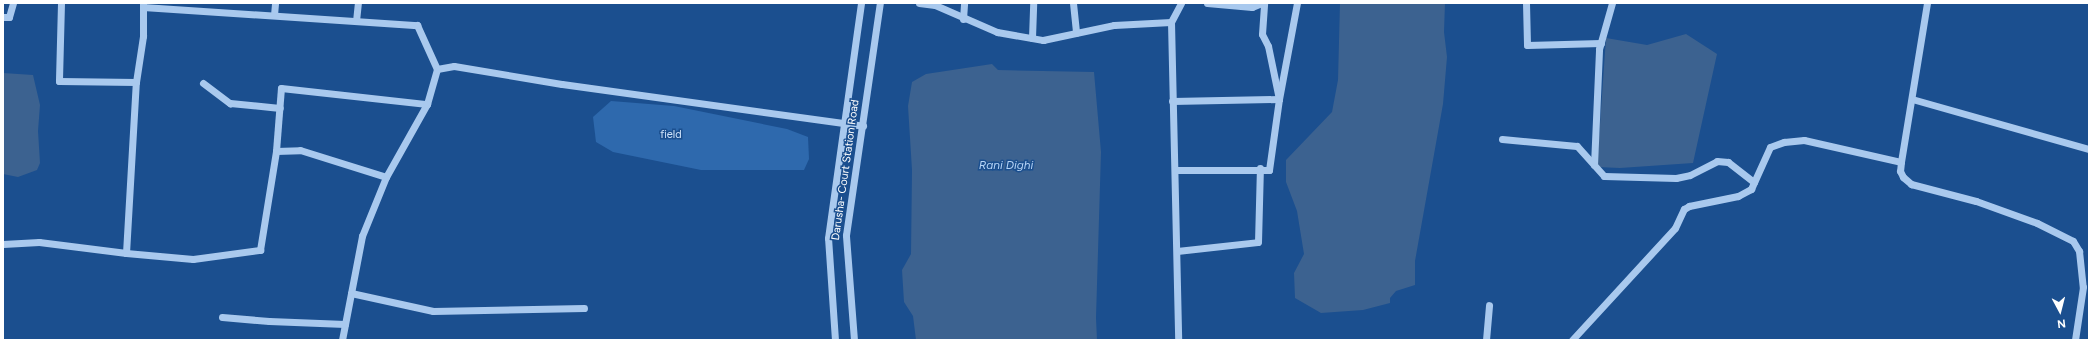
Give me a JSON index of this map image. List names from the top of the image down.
{
  "streets": {
    "street": ["Darusha- Court Station Road"]
  },
  "water": ["Rani Dighi"],
  "parks": ["field"],
  "north": "bottom"
}
